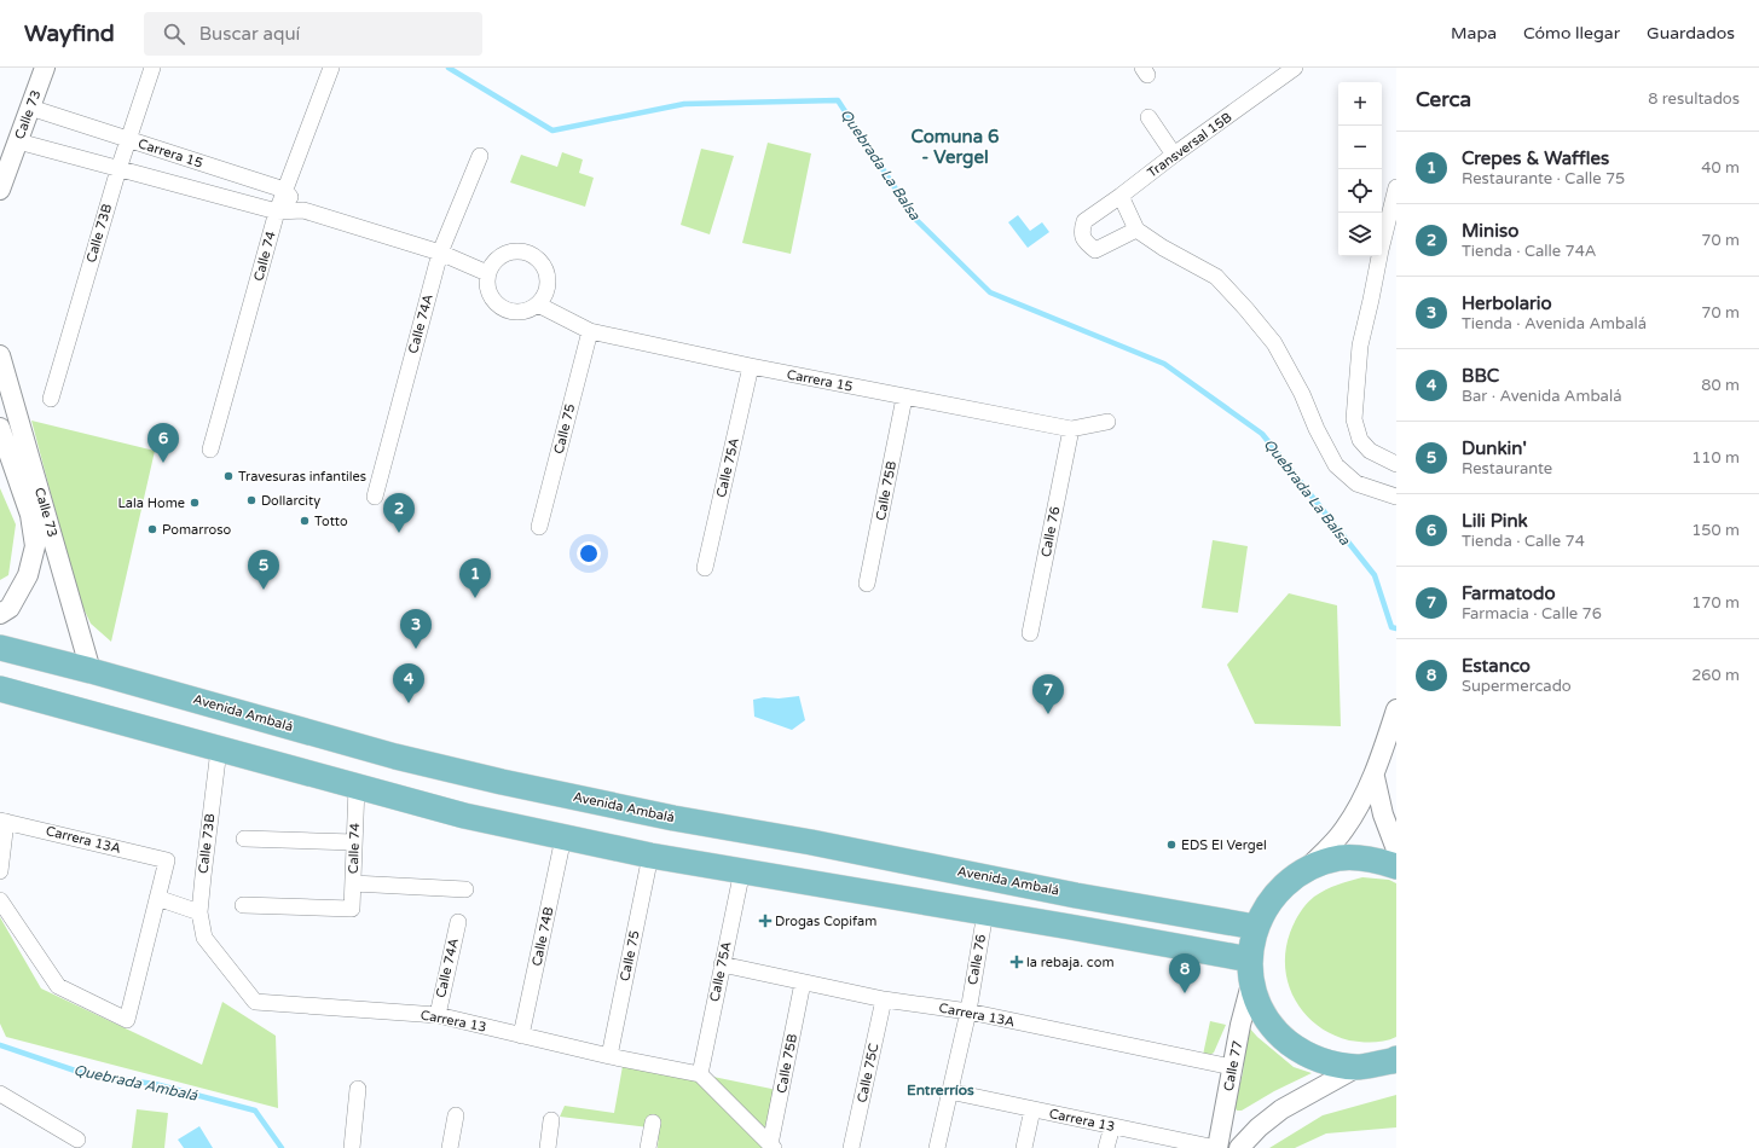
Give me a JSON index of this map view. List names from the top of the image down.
{
  "streets": {
    "main road": ["Avenida Ambalá"],
    "street": [
      "Calle 73",
      "Transversal 15B",
      "Carrera 15",
      "Calle 73B",
      "Calle 74",
      "Calle 74A",
      "Calle 75",
      "Calle 75A",
      "Calle 75B",
      "Calle 76",
      "Carrera 13A",
      "Calle 74B",
      "Carrera 13",
      "Calle 77",
      "Calle 75C"
    ]
  },
  "crossings": [
    ["Calle 73", "Carrera 15"],
    ["Calle 73", "Avenida Ambalá"],
    ["Carrera 15", "Calle 73B"],
    ["Carrera 15", "Calle 74"],
    ["Carrera 15", "Calle 74A"],
    ["Carrera 15", "Calle 75"],
    ["Carrera 15", "Calle 75A"],
    ["Carrera 15", "Calle 75B"],
    ["Carrera 15", "Calle 76"],
    ["Calle 73B", "Carrera 13"],
    ["Calle 74A", "Carrera 13"],
    ["Calle 75", "Carrera 13"],
    ["Calle 75A", "Carrera 13A"],
    ["Calle 75A", "Carrera 13"],
    ["Calle 75B", "Carrera 13A"],
    ["Calle 76", "Carrera 13A"],
    ["Calle 76", "Carrera 13"],
    ["Carrera 13A", "Calle 77"],
    ["Carrera 13A", "Calle 75C"],
    ["Calle 74B", "Carrera 13"],
    ["Carrera 13", "Calle 77"]
  ],
  "districts": ["Comuna 6 - Vergel", "Entrerríos"],
  "water": ["Quebrada La Balsa", "Quebrada Ambalá"],
  "places": {
    "other": [
      "Travesuras infantiles",
      "Dollarcity",
      "Lala Home",
      "Totto",
      "Pomarroso",
      "EDS El Vergel"
    ],
    "health": ["Drogas Copifam", "la rebaja. com"]
  },
  "page": {
    "header": "Wayfind",
    "search": "Buscar aquí",
    "nav": ["Mapa", "Cómo llegar", "Guardados"],
    "heading": ["Cerca", "8 resultados"],
    "map_buttons": ["+", "−"],
    "list": [
      {
        "mark": "1",
        "name": "Crepes & Waffles",
        "note": "Restaurante · Calle 75",
        "value": "40 m"
      },
      {
        "mark": "2",
        "name": "Miniso",
        "note": "Tienda · Calle 74A",
        "value": "70 m"
      },
      {
        "mark": "3",
        "name": "Herbolario",
        "note": "Tienda · Avenida Ambalá",
        "value": "70 m"
      },
      {
        "mark": "4",
        "name": "BBC",
        "note": "Bar · Avenida Ambalá",
        "value": "80 m"
      },
      {
        "mark": "5",
        "name": "Dunkin'",
        "note": "Restaurante",
        "value": "110 m"
      },
      {
        "mark": "6",
        "name": "Lili Pink",
        "note": "Tienda · Calle 74",
        "value": "150 m"
      },
      {
        "mark": "7",
        "name": "Farmatodo",
        "note": "Farmacia · Calle 76",
        "value": "170 m"
      },
      {
        "mark": "8",
        "name": "Estanco",
        "note": "Supermercado",
        "value": "260 m"
      }
    ],
    "pins": [
      "6",
      "2",
      "5",
      "1",
      "3",
      "4",
      "7",
      "8"
    ]
  }
}
